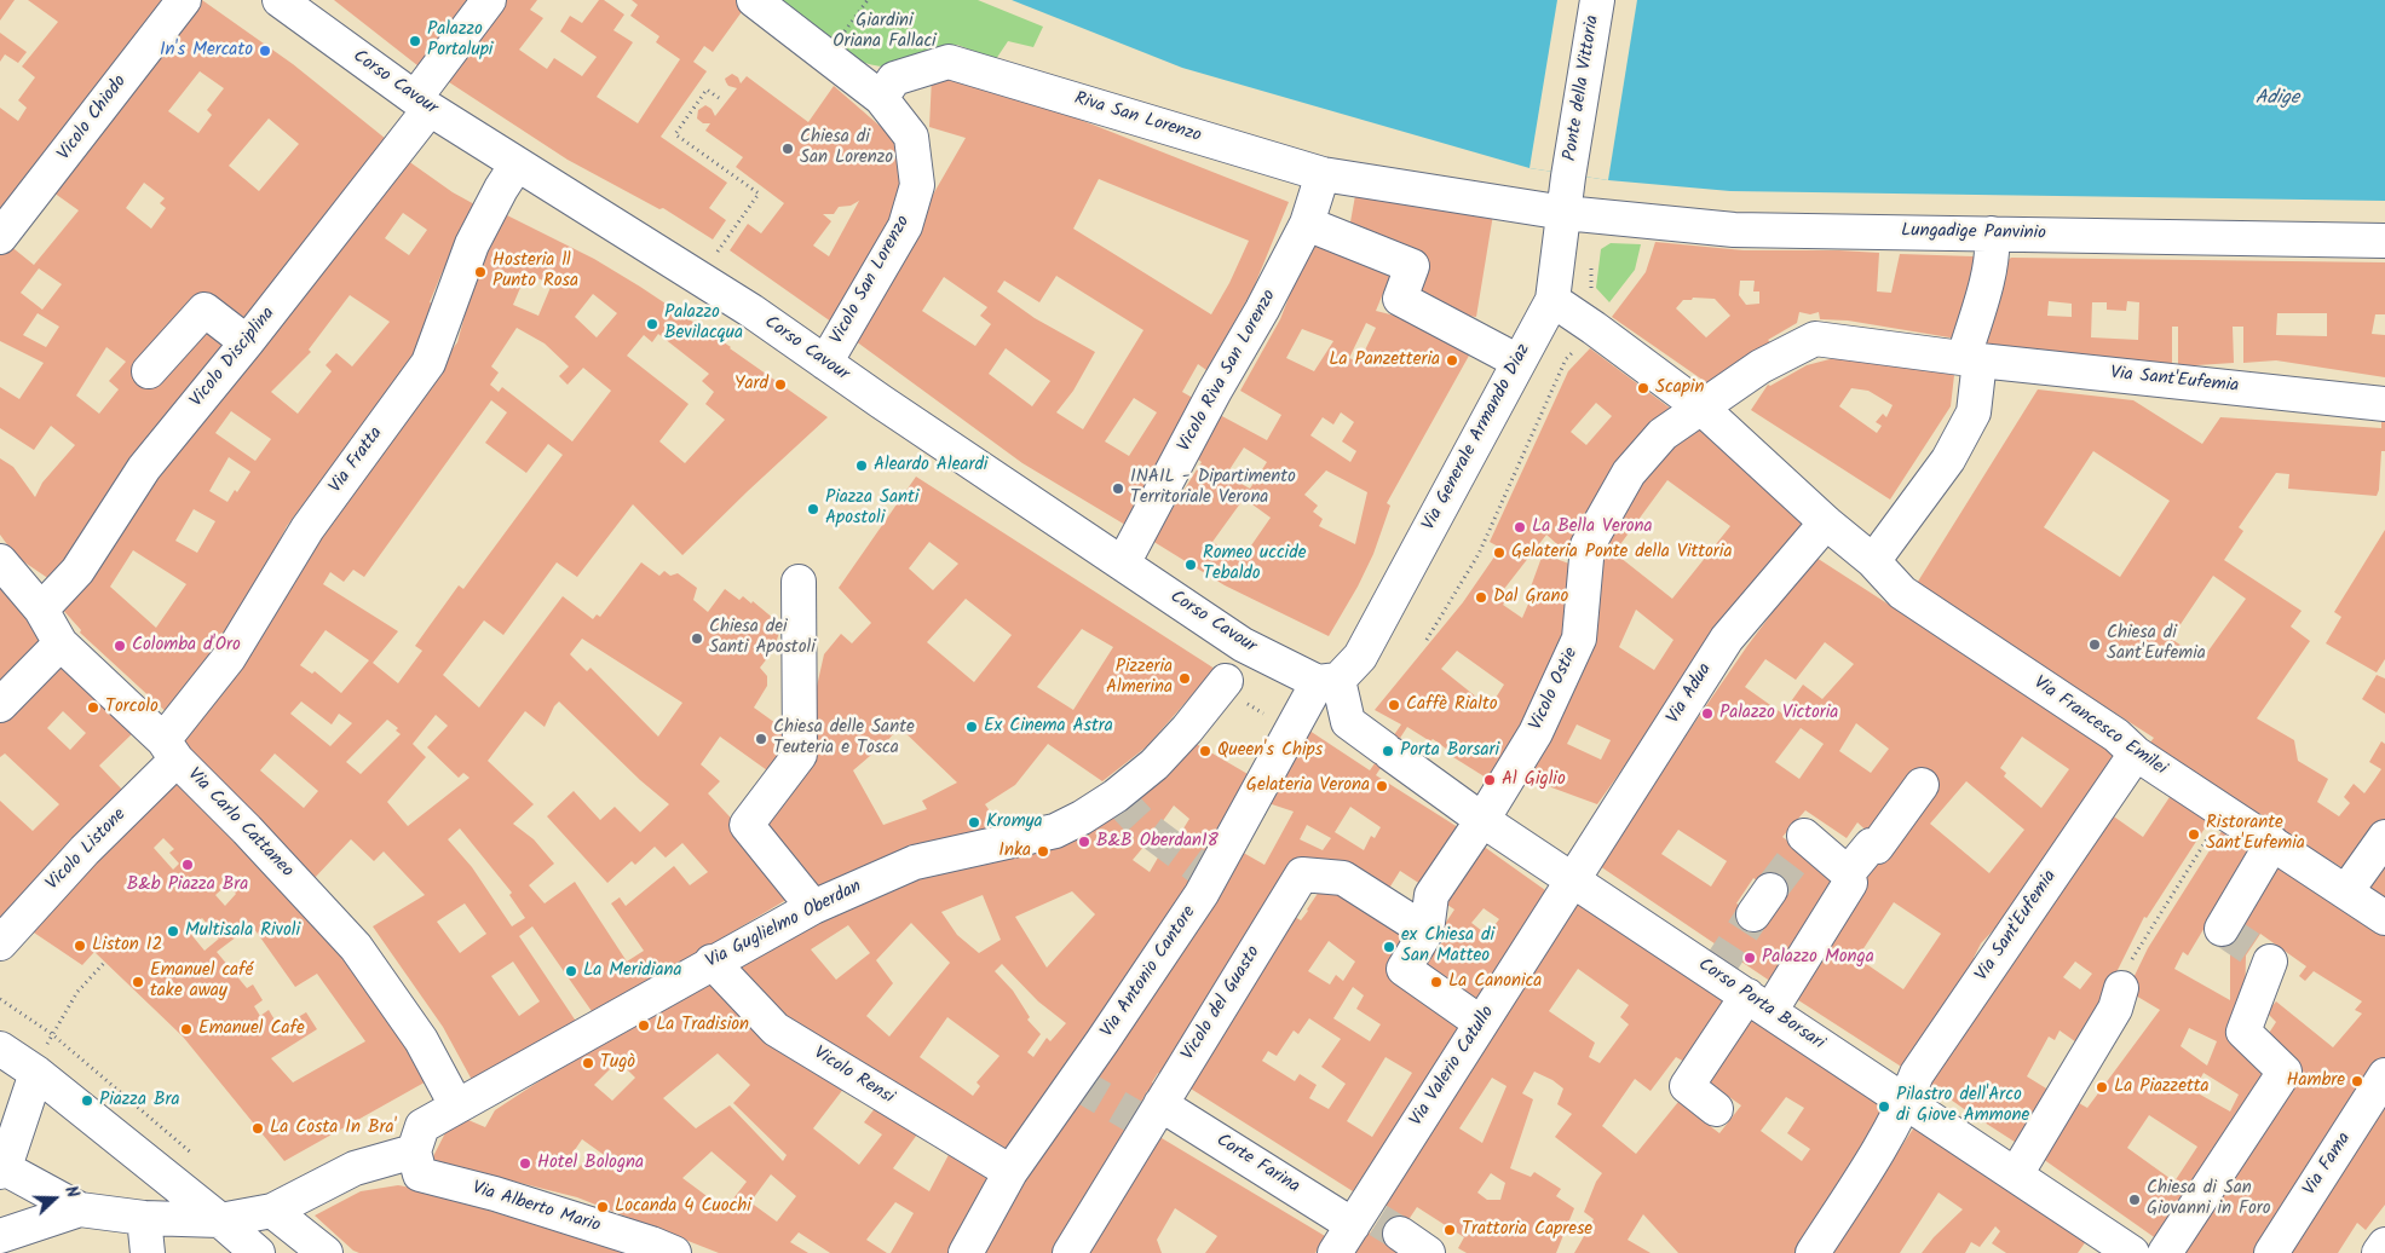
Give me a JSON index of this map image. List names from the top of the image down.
{
  "streets": {
    "street": [
      "Corso Cavour",
      "Ponte della Vittoria",
      "Vicolo Chiodo",
      "Riva San Lorenzo",
      "Lungadige Panvinio",
      "Vicolo San Lorenzo",
      "Vicolo Disciplina",
      "Vicolo Riva San Lorenzo",
      "Via Sant'Eufemia",
      "Via Generale Armando Diaz",
      "Via Fratta",
      "Vicolo Ostie",
      "Via Adua",
      "Via Francesco Emilei",
      "Via Carlo Cattaneo",
      "Vicolo Listone",
      "Via Guglielmo Oberdan",
      "Via Antonio Cantore",
      "Vicolo del Guasto",
      "Corso Porta Borsari",
      "Via Valerio Catullo",
      "Vicolo Rensi",
      "Corte Farina",
      "Via Fama",
      "Via Alberto Mario"
    ]
  },
  "crossings": [
    ["Corso Cavour", "Vicolo San Lorenzo"],
    ["Corso Cavour", "Vicolo Disciplina"],
    ["Corso Cavour", "Vicolo Riva San Lorenzo"],
    ["Corso Cavour", "Via Generale Armando Diaz"],
    ["Corso Cavour", "Via Fratta"],
    ["Corso Cavour", "Via Antonio Cantore"],
    ["Corso Cavour", "Corso Porta Borsari"],
    ["Ponte della Vittoria", "Via Generale Armando Diaz"],
    ["Riva San Lorenzo", "Lungadige Panvinio"],
    ["Riva San Lorenzo", "Vicolo San Lorenzo"],
    ["Riva San Lorenzo", "Vicolo Riva San Lorenzo"],
    ["Riva San Lorenzo", "Via Generale Armando Diaz"],
    ["Lungadige Panvinio", "Via Generale Armando Diaz"],
    ["Vicolo Disciplina", "Via Carlo Cattaneo"],
    ["Via Sant'Eufemia", "Vicolo Ostie"],
    ["Via Sant'Eufemia", "Via Francesco Emilei"],
    ["Via Sant'Eufemia", "Corso Porta Borsari"],
    ["Via Generale Armando Diaz", "Via Francesco Emilei"],
    ["Via Generale Armando Diaz", "Via Antonio Cantore"],
    ["Via Generale Armando Diaz", "Corso Porta Borsari"],
    ["Via Fratta", "Via Carlo Cattaneo"],
    ["Via Fratta", "Vicolo Listone"],
    ["Vicolo Ostie", "Via Francesco Emilei"],
    ["Vicolo Ostie", "Vicolo del Guasto"],
    ["Vicolo Ostie", "Corso Porta Borsari"],
    ["Via Adua", "Via Francesco Emilei"],
    ["Via Adua", "Corso Porta Borsari"],
    ["Via Adua", "Via Valerio Catullo"],
    ["Via Carlo Cattaneo", "Vicolo Listone"],
    ["Via Carlo Cattaneo", "Via Guglielmo Oberdan"],
    ["Via Guglielmo Oberdan", "Vicolo Rensi"],
    ["Via Guglielmo Oberdan", "Via Alberto Mario"],
    ["Via Antonio Cantore", "Corso Porta Borsari"],
    ["Via Antonio Cantore", "Vicolo Rensi"],
    ["Vicolo del Guasto", "Corte Farina"],
    ["Corso Porta Borsari", "Via Valerio Catullo"],
    ["Via Valerio Catullo", "Corte Farina"]
  ],
  "water": ["Adige"],
  "parks": ["Giardini Oriana Fallaci"],
  "places": [
    "Palazzo Portalupi",
    "In's Mercato",
    "Chiesa di San Lorenzo",
    "Hosteria ll Punto Rosa",
    "Palazzo Bevilacqua",
    "La Panzetteria",
    "Yard",
    "Scapin",
    "Aleardo Aleardi",
    "INAIL - Dipartimento Territoriale Verona",
    "Piazza Santi Apostoli",
    "La Bella Verona",
    "Gelateria Ponte della Vittoria",
    "Romeo uccide Tebaldo",
    "Dal Grano",
    "Chiesa dei Santi Apostoli",
    "Chiesa di Sant'Eufemia",
    "Colomba d'Oro",
    "Pizzeria Almerina",
    "Caffè Rialto",
    "Torcolo",
    "Palazzo Victoria",
    "Ex Cinema Astra",
    "Chiesa delle Sante Teuteria e Tosca",
    "Queen's Chips",
    "Porta Borsari",
    "Al Giglio",
    "Gelateria Verona",
    "Kromya",
    "Ristorante Sant'Eufemia",
    "B&B Oberdan18",
    "Inka",
    "B&b Piazza Bra",
    "Multisala Rivoli",
    "Liston 12",
    "ex Chiesa di San Matteo",
    "Palazzo Monga",
    "La Meridiana",
    "Emanuel café take away",
    "La Canonica",
    "La Tradision",
    "Emanuel Cafe",
    "Tugò",
    "Hambre",
    "La Piazzetta",
    "Piazza Bra",
    "Pilastro dell'Arco di Giove Ammone",
    "La Costa In Bra'",
    "Hotel Bologna",
    "Chiesa di San Giovanni in Foro",
    "Locanda 4 Cuochi",
    "Trattoria Caprese"
  ],
  "north": "right"
}
